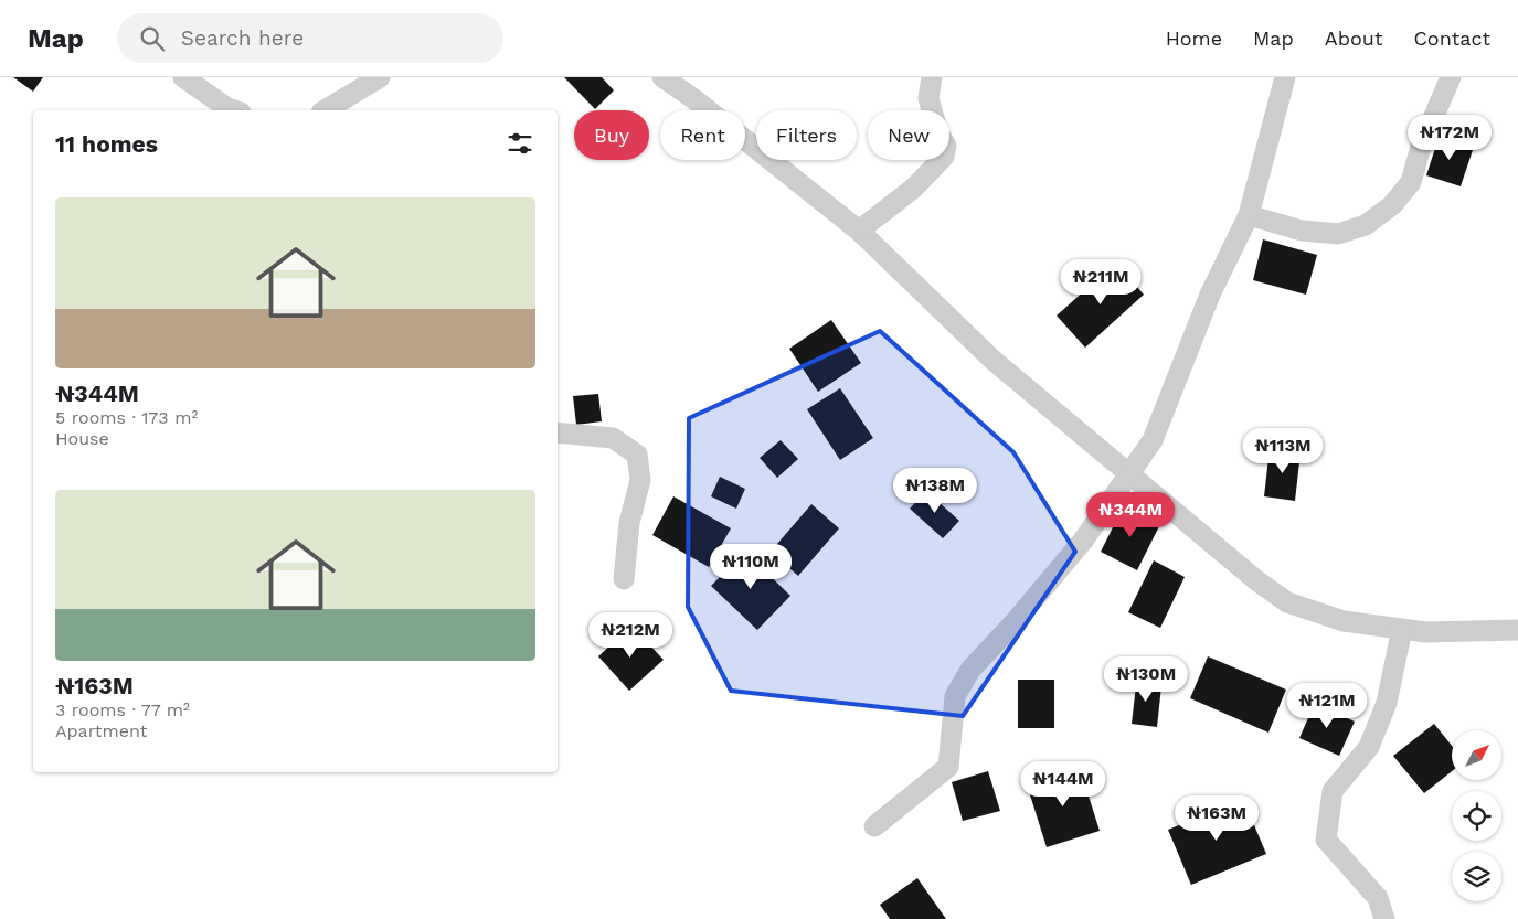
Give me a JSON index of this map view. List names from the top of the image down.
{
  "north": "top right",
  "page": {
    "header": "Map",
    "search": "Search here",
    "nav": [
      "Home",
      "Map",
      "About",
      "Contact"
    ],
    "chip": [
      "Buy",
      "Rent",
      "Filters",
      "New"
    ],
    "heading": "11 homes",
    "price": [
      "₦172M",
      "₦211M",
      "₦113M",
      "₦138M",
      "₦344M",
      "₦110M",
      "₦212M",
      "₦130M",
      "₦121M",
      "₦144M",
      "₦163M"
    ],
    "list": [
      {
        "name": "₦344M",
        "note": "5 rooms · 173 m² · House"
      },
      {
        "name": "₦163M",
        "note": "3 rooms · 77 m² · Apartment"
      }
    ]
  }
}
